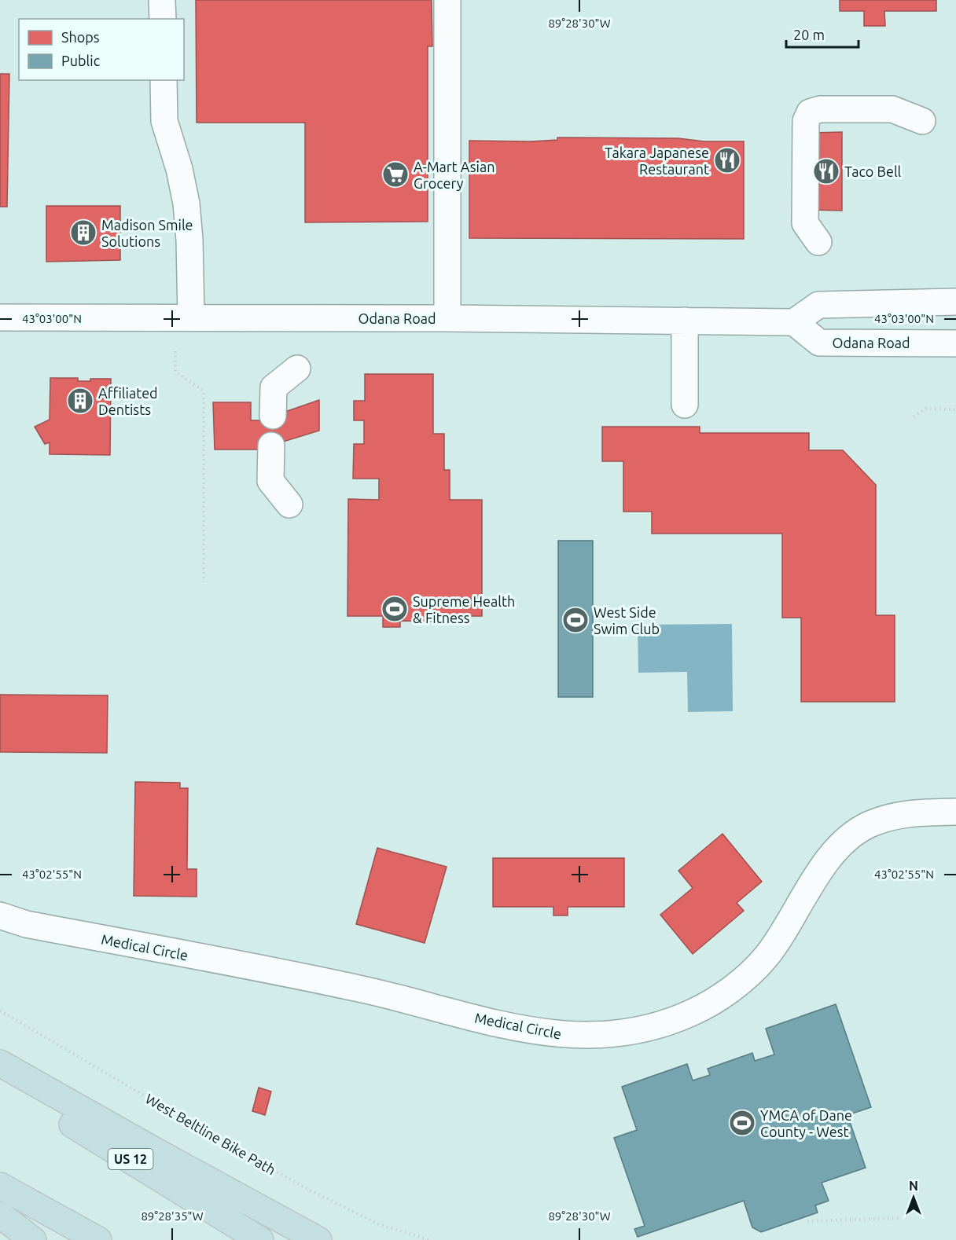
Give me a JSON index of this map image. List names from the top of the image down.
{
  "streets": {
    "highway": ["US 12"],
    "street": ["Odana Road", "Medical Circle"],
    "path": ["West Beltline Bike Path"]
  },
  "places": {
    "restaurant": ["Takara Japanese Restaurant", "Taco Bell"],
    "supermarket": ["A-Mart Asian Grocery"],
    "building": ["Madison Smile Solutions", "Affiliated Dentists"],
    "sports": ["Supreme Health & Fitness", "West Side Swim Club", "YMCA of Dane County - West"]
  },
  "legend": ["Shops", "Public"],
  "scale_bar": "20 m",
  "north": "top",
  "coordinates": [
    "89°28'30\"W",
    "43°03'00\"N",
    "43°02'55\"N",
    "89°28'35\"W"
  ]
}
